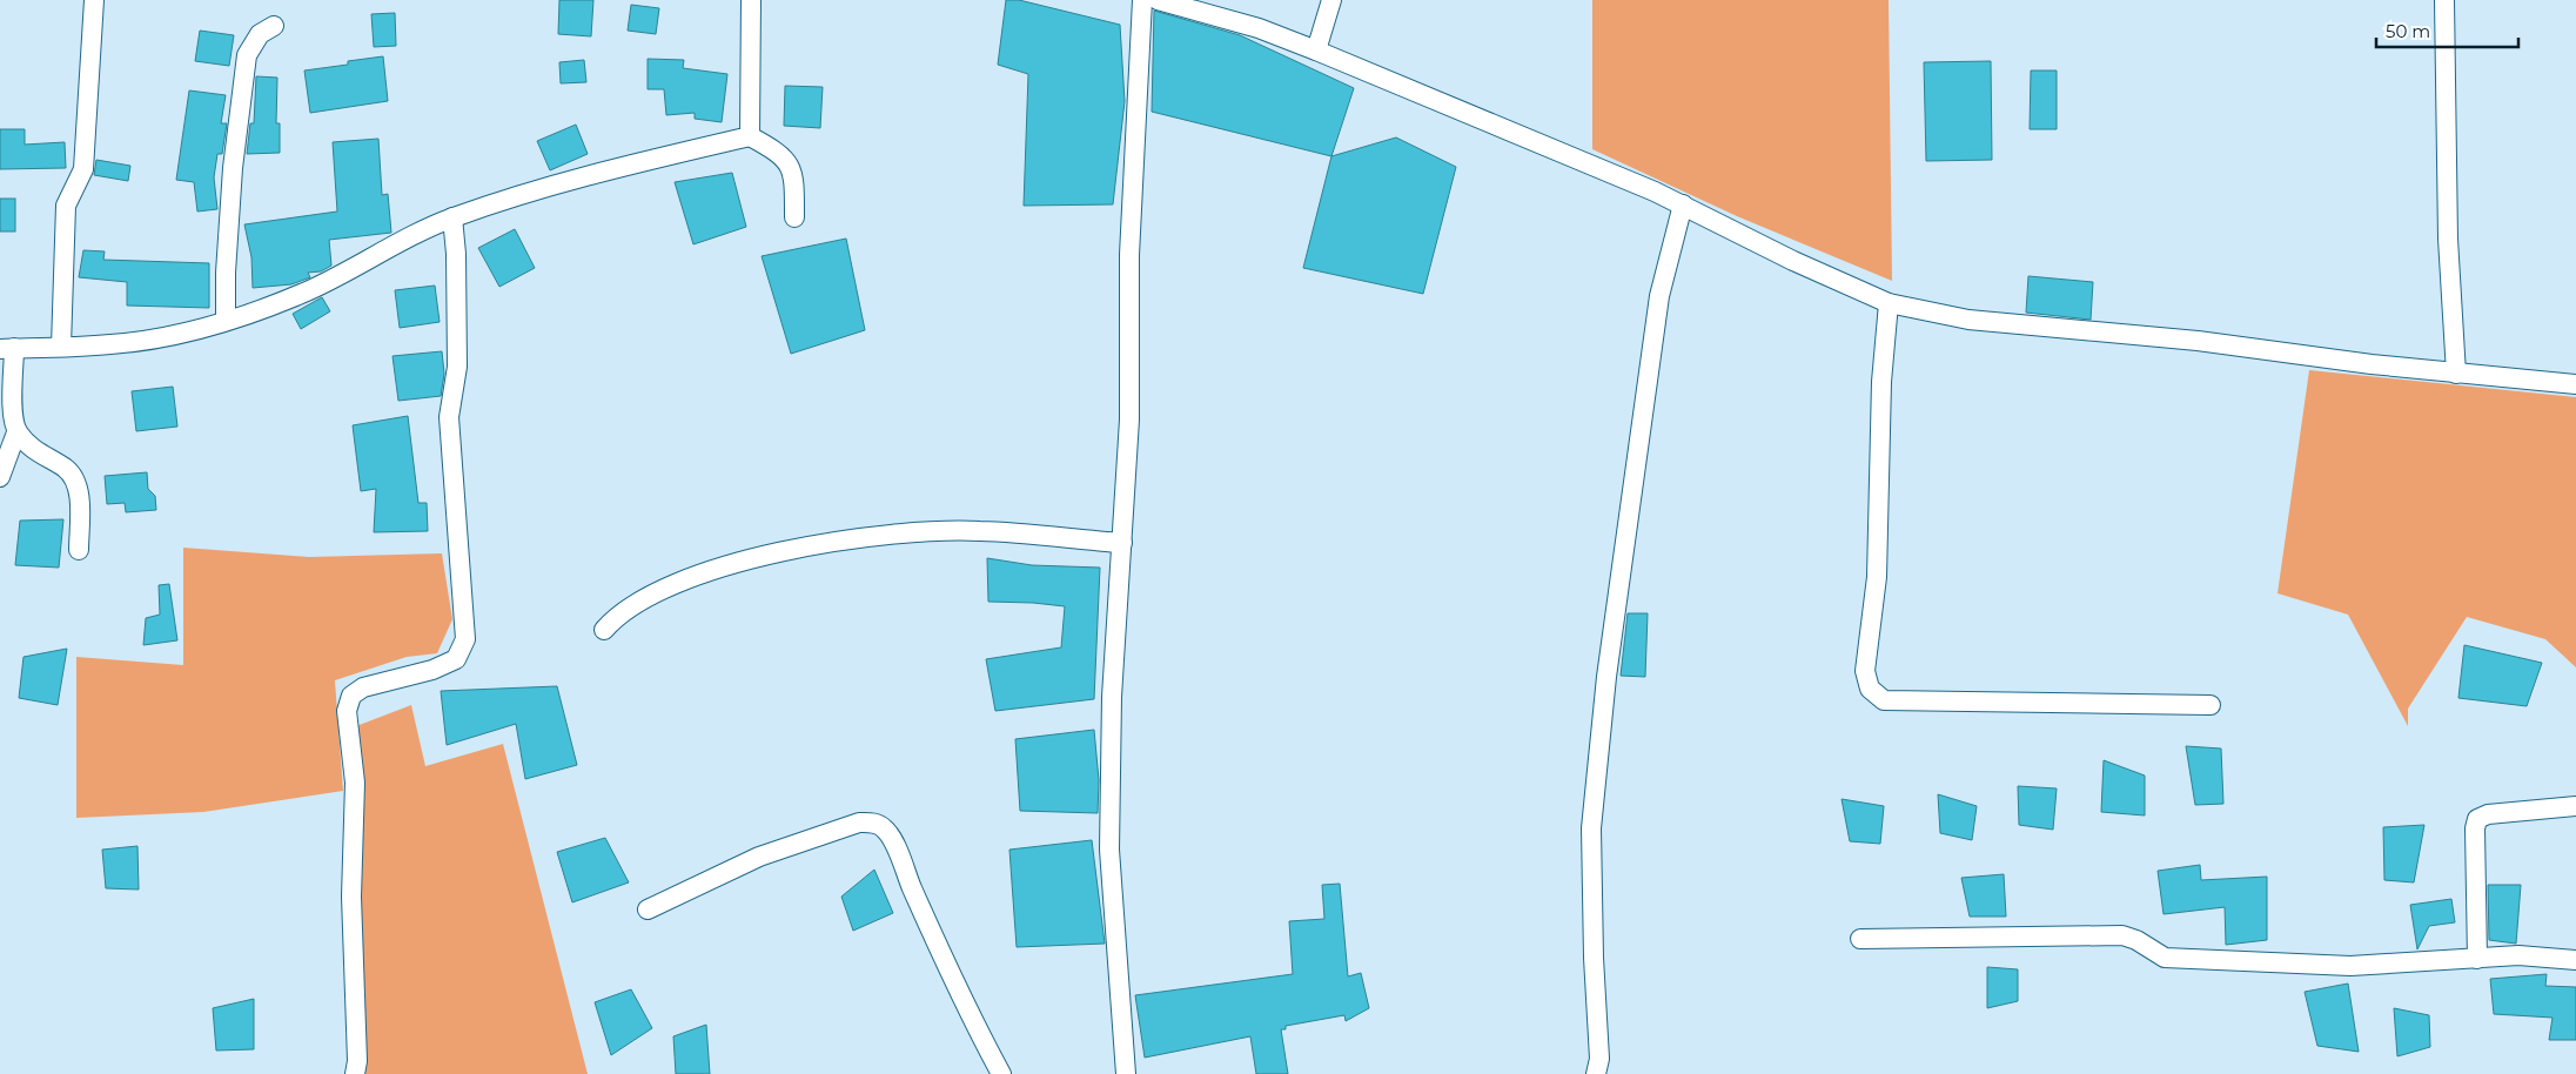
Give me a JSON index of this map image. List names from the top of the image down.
{
  "scale_bar": "50 m"
}
